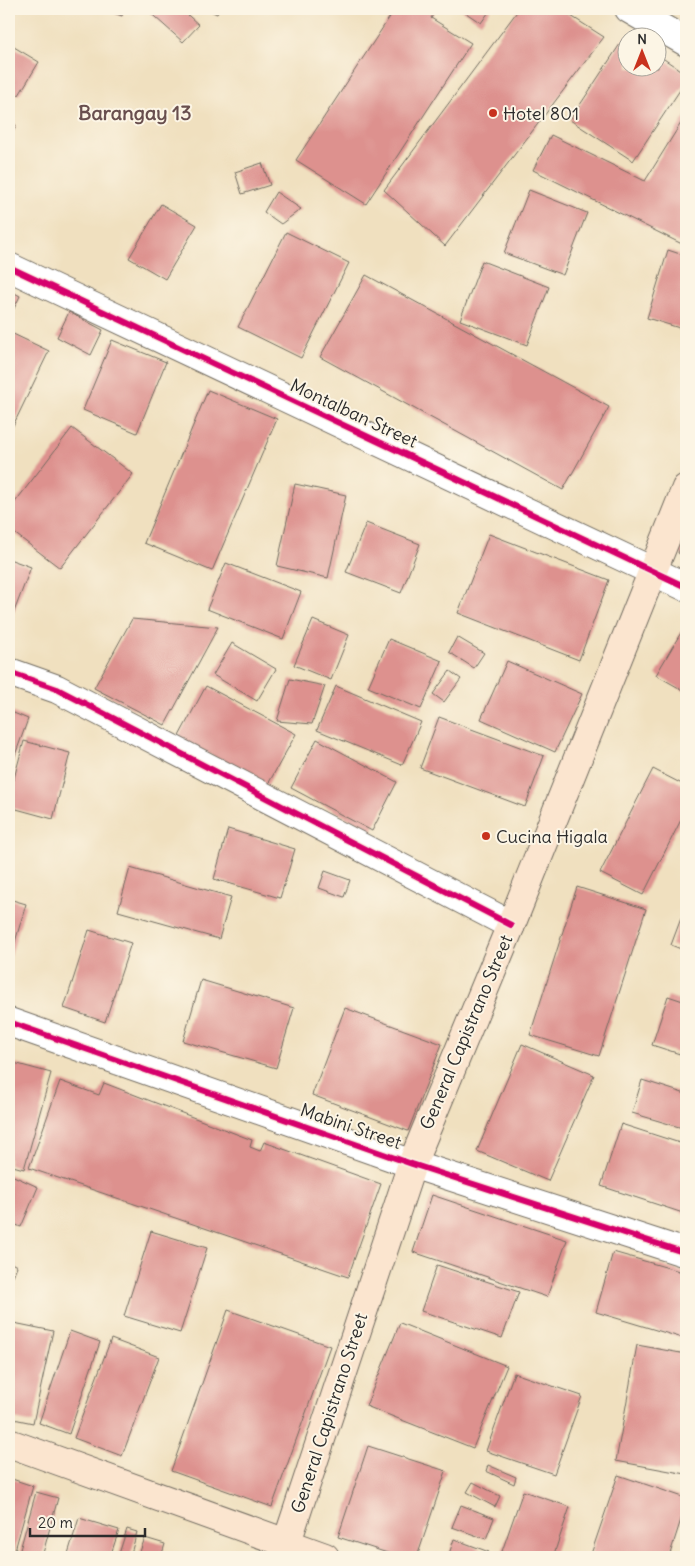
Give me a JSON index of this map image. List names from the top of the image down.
{
  "streets": {
    "main road": ["General Capistrano Street"],
    "street": ["Montalban Street", "Mabini Street"]
  },
  "crossings": [
    ["Montalban Street", "General Capistrano Street"],
    ["General Capistrano Street", "Mabini Street"]
  ],
  "districts": ["Barangay 13"],
  "places": ["Hotel 801", "Cucina Higala"],
  "scale_bar": "20 m",
  "north": "top"
}
